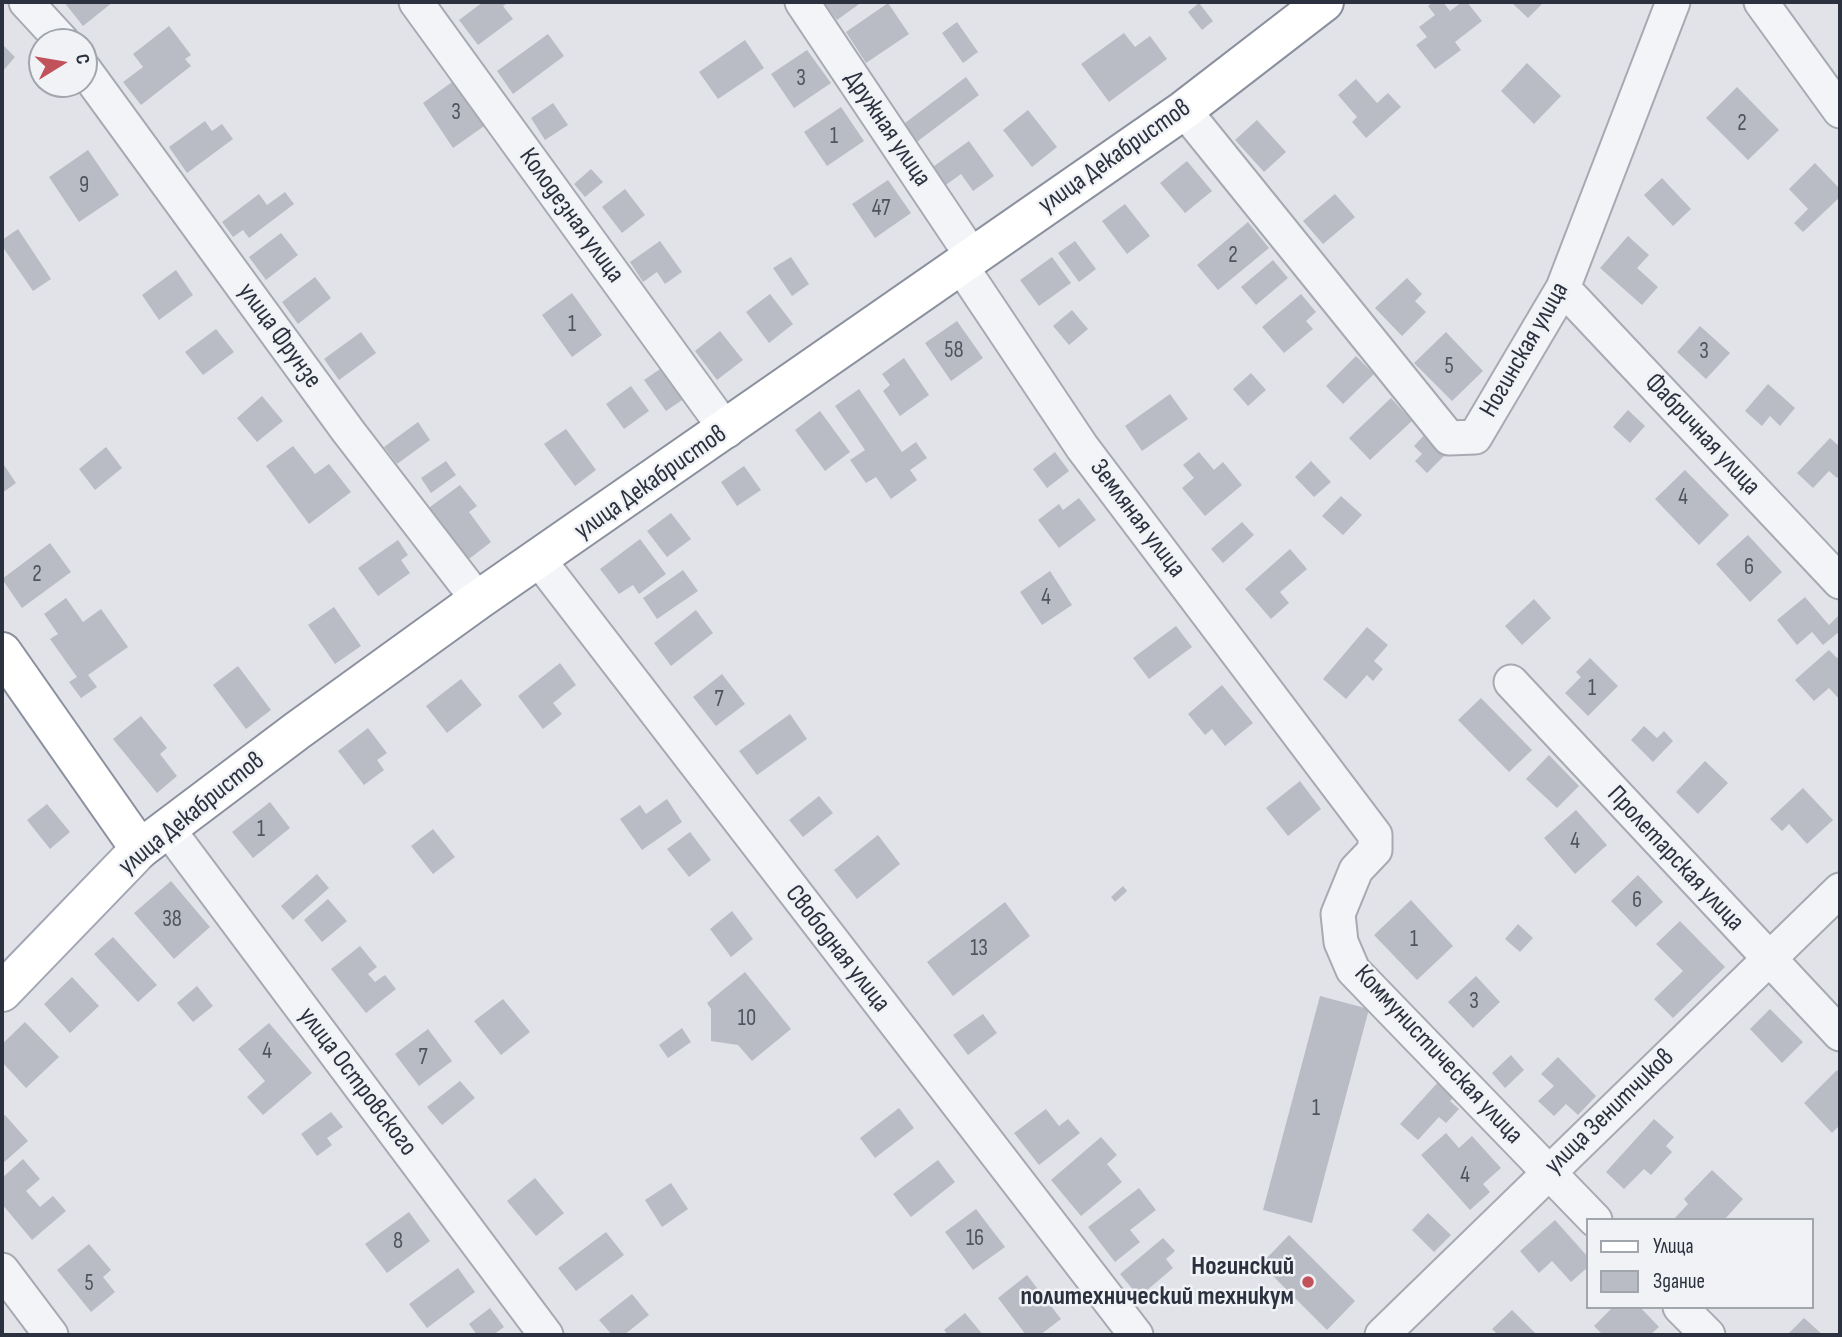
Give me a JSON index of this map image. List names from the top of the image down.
{
  "streets": {
    "main road": ["улица Декабристов"],
    "street": [
      "Дружная улица",
      "Колодезная улица",
      "улица Фрунзе",
      "Ногинская улица",
      "Фабричная улица",
      "Земляная улица",
      "Пролетарская улица",
      "Свободная улица",
      "Коммунистическая улица",
      "улица Островского",
      "улица Зенитчиков"
    ]
  },
  "crossings": [
    ["Дружная улица", "улица Декабристов"],
    ["Дружная улица", "Земляная улица"],
    ["улица Декабристов", "Колодезная улица"],
    ["улица Декабристов", "улица Фрунзе"],
    ["улица Декабристов", "Ногинская улица"],
    ["улица Декабристов", "Земляная улица"],
    ["улица Декабристов", "Свободная улица"],
    ["улица Декабристов", "улица Островского"],
    ["Ногинская улица", "Фабричная улица"],
    ["Земляная улица", "Коммунистическая улица"],
    ["Пролетарская улица", "улица Зенитчиков"],
    ["Коммунистическая улица", "улица Зенитчиков"]
  ],
  "places": ["Ногинский политехнический техникум"],
  "house_numbers": [
    "3",
    "3",
    "2",
    "1",
    "9",
    "47",
    "2",
    "1",
    "58",
    "3",
    "5",
    "4",
    "6",
    "2",
    "4",
    "1",
    "7",
    "1",
    "4",
    "6",
    "38",
    "1",
    "13",
    "3",
    "10",
    "4",
    "7",
    "1",
    "4",
    "16",
    "8",
    "5"
  ],
  "legend": ["Улица", "Здание"],
  "north": "right"
}
